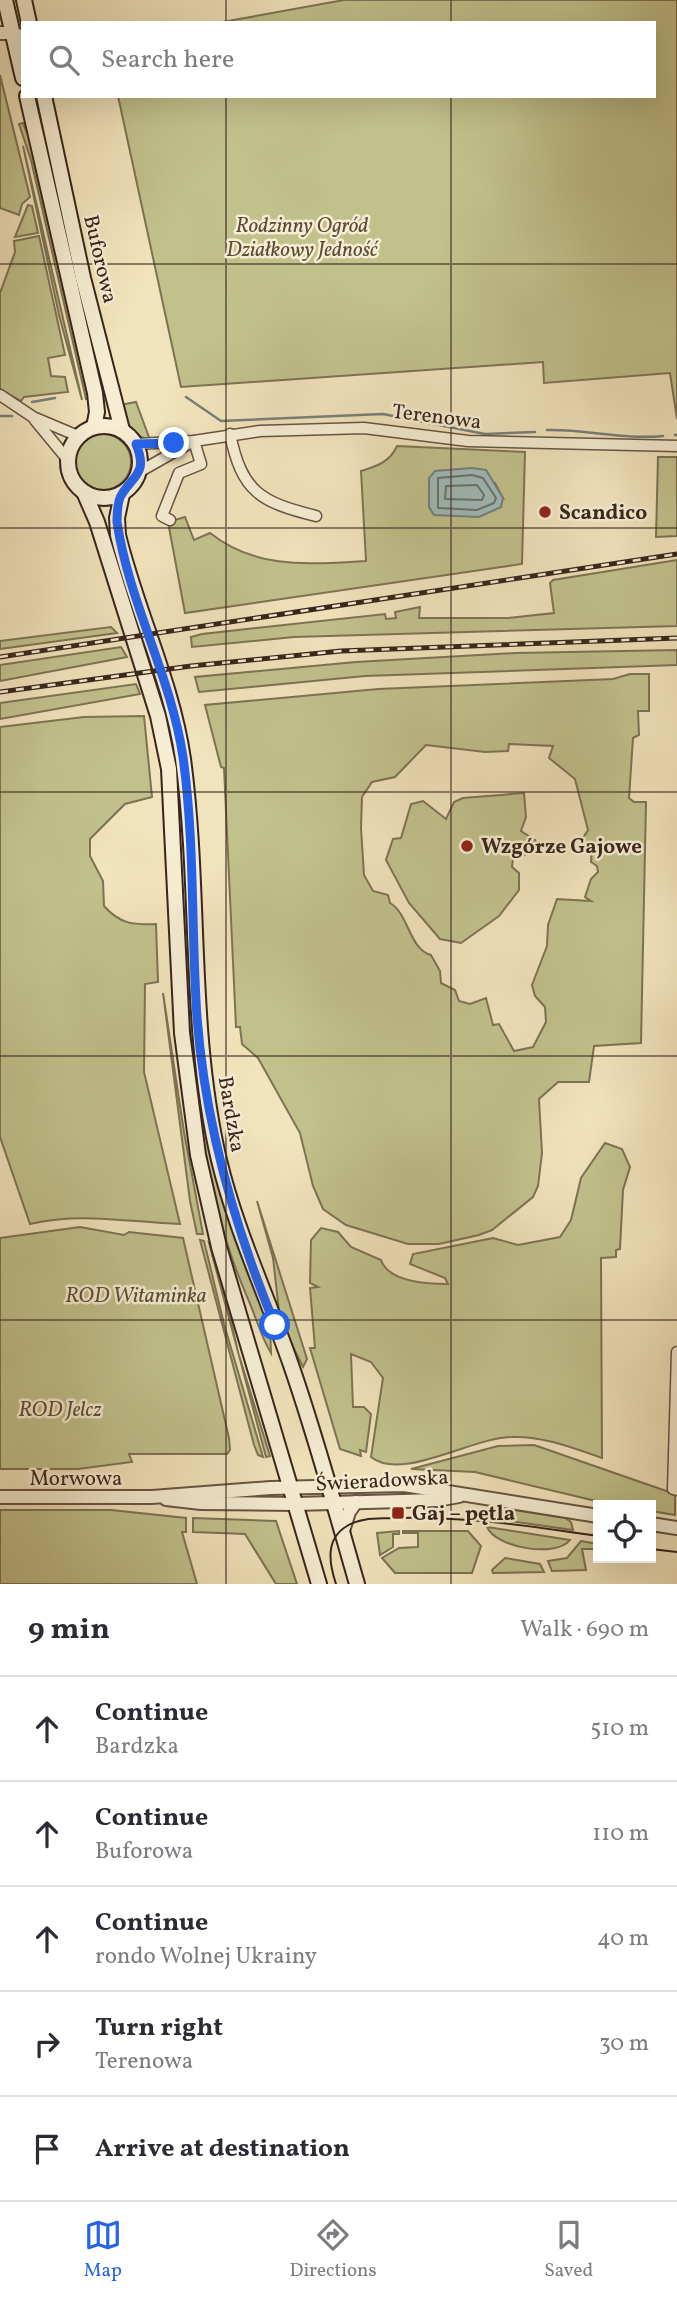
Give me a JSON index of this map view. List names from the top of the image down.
{
  "streets": {
    "main road": ["Buforowa", "Bardzka"],
    "street": ["Terenowa", "Morwowa", "Świeradowska"]
  },
  "crossings": [
    ["Buforowa", "Terenowa"],
    ["Buforowa", "Bardzka"],
    ["Terenowa", "Bardzka"],
    ["Bardzka", "Morwowa"],
    ["Bardzka", "Świeradowska"],
    ["Morwowa", "Świeradowska"]
  ],
  "parks": ["Rodzinny Ogród Działkowy Jedność", "ROD Witaminka", "ROD Jelcz"],
  "places": {
    "other": ["Scandico", "Wzgórze Gajowe"],
    "transit": ["Gaj – pętla"]
  },
  "page": {
    "search": "Search here",
    "heading": ["9 min", "Walk · 690 m"],
    "list": [
      ["Continue", "Bardzka", "510 m"],
      ["Continue", "Buforowa", "110 m"],
      ["Continue", "rondo Wolnej Ukrainy", "40 m"],
      ["Turn right", "Terenowa", "30 m"],
      "Arrive at destination"
    ],
    "nav": ["Map", "Directions", "Saved"]
  }
}
